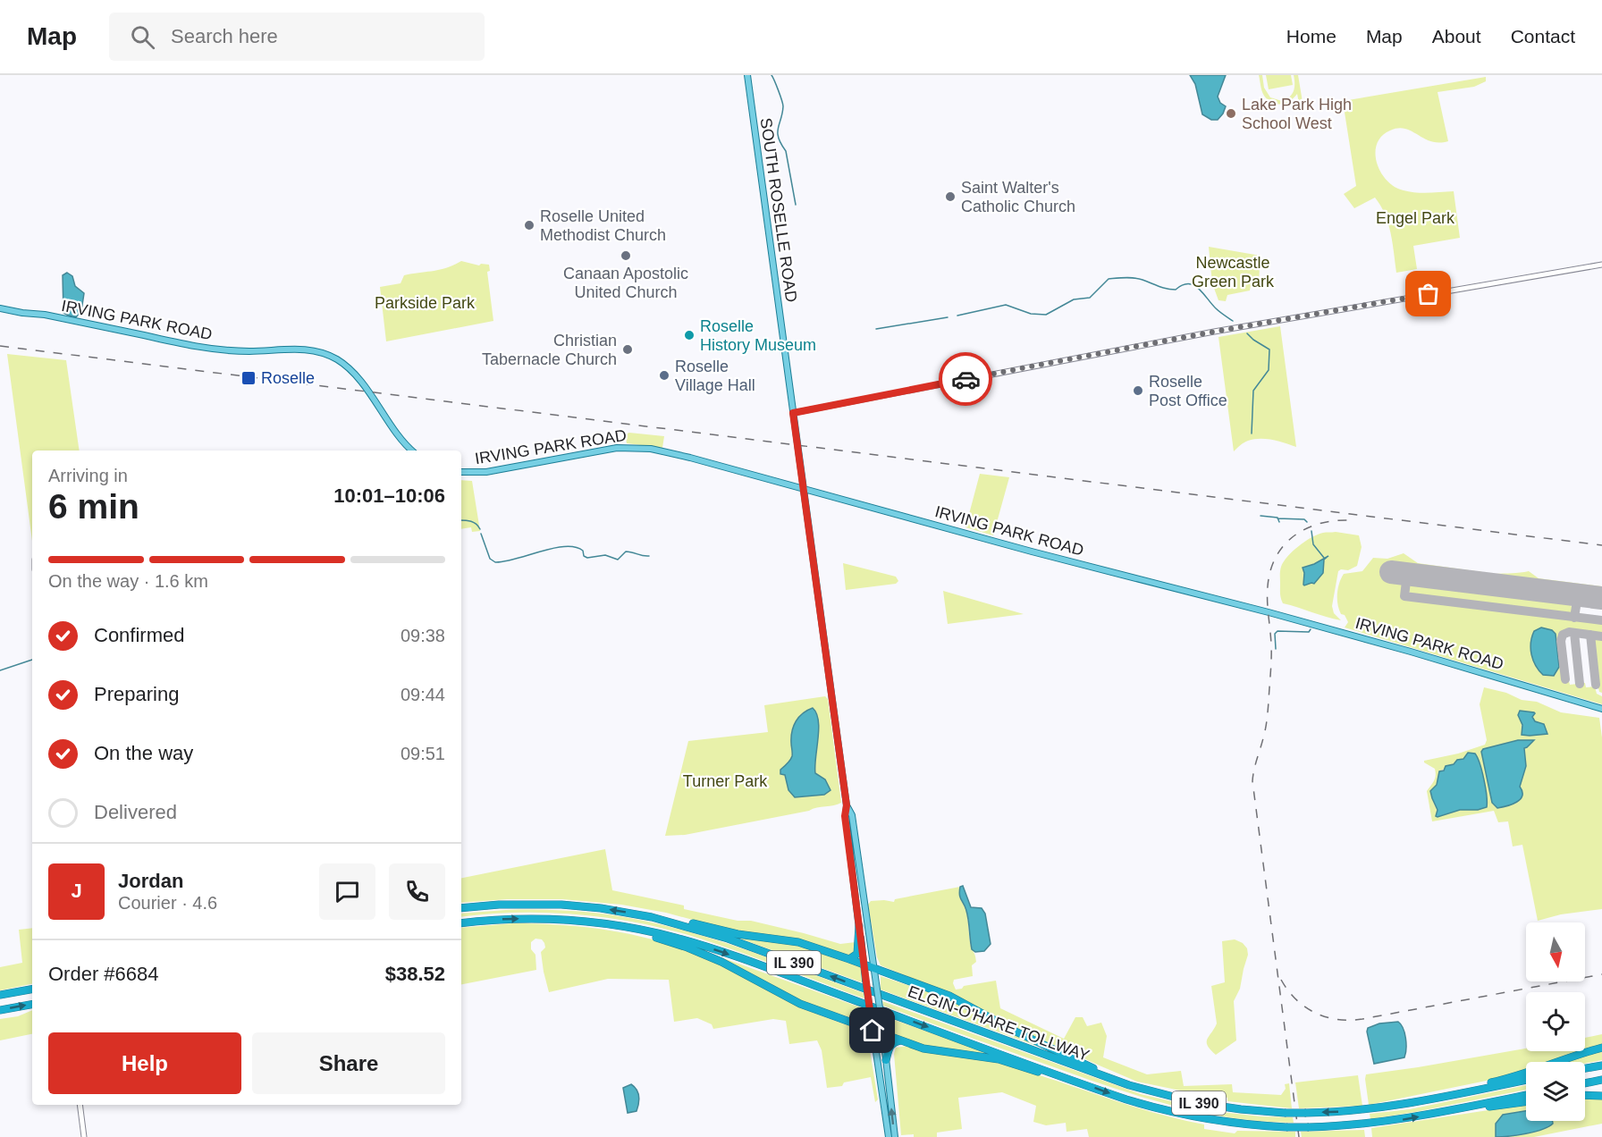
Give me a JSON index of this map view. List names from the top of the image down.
{
  "streets": {
    "highway": ["IL 390", "ELGIN-O'HARE TOLLWAY"],
    "main road": ["SOUTH ROSELLE ROAD", "IRVING PARK ROAD"]
  },
  "crossings": [
    ["SOUTH ROSELLE ROAD", "IRVING PARK ROAD"]
  ],
  "parks": [
    "Engel Park",
    "Newcastle Green Park",
    "Parkside Park",
    "Turner Park"
  ],
  "places": {
    "other": [
      "Lake Park High School West",
      "Saint Walter's Catholic Church",
      "Roselle United Methodist Church",
      "Canaan Apostolic United Church",
      "Roselle History Museum",
      "Christian Tabernacle Church",
      "Roselle Village Hall",
      "Roselle Post Office"
    ],
    "transit": ["Roselle"]
  },
  "north": "bottom",
  "page": {
    "header": "Map",
    "search": "Search here",
    "nav": [
      "Home",
      "Map",
      "About",
      "Contact"
    ],
    "heading": ["6 min", "Arriving in", "10:01–10:06"],
    "panel": [
      "Jordan",
      "Courier · 4.6",
      "Order #6684",
      "$38.52"
    ],
    "bar": "On the way · 1.6 km",
    "list": [
      ["Confirmed", "09:38"],
      ["Preparing", "09:44"],
      ["On the way", "09:51"],
      "Delivered"
    ],
    "round": "J",
    "buttons": ["Help", "Share"]
  }
}
